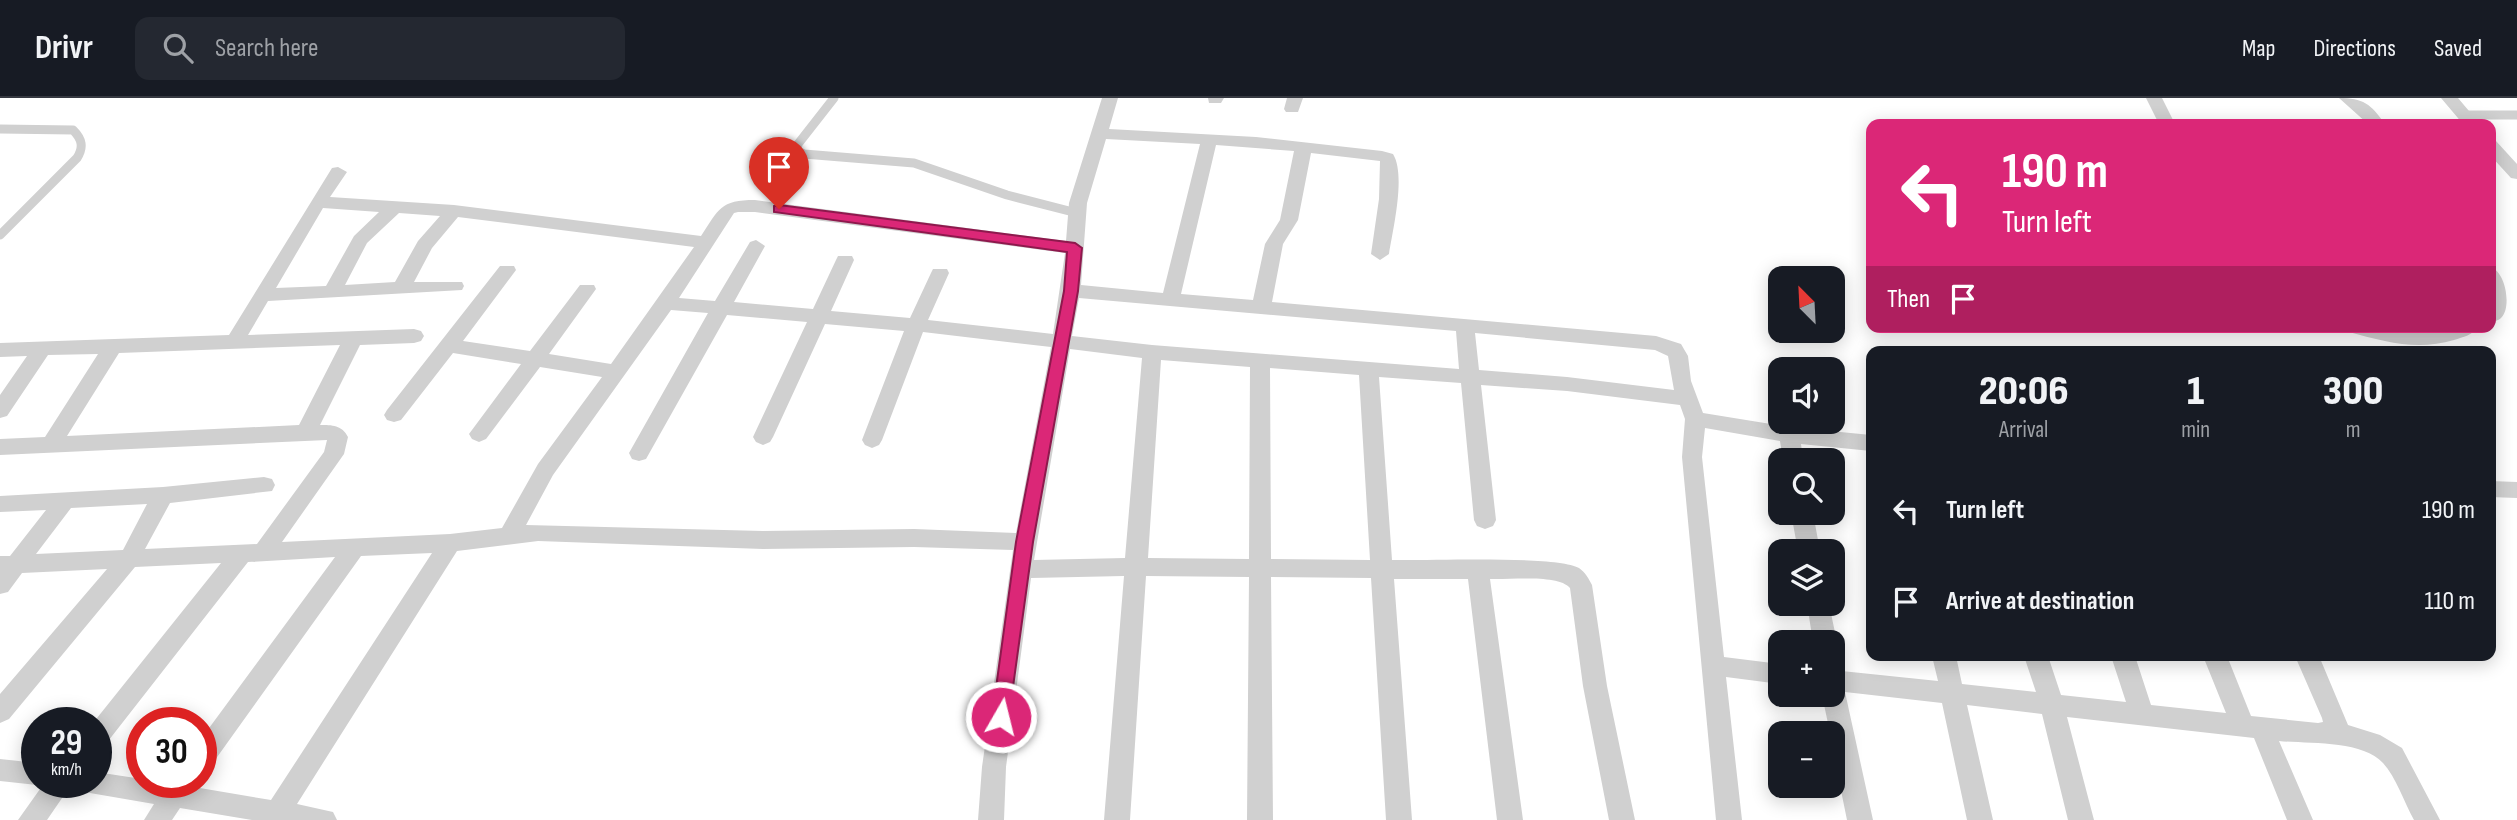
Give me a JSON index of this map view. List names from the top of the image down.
{
  "north": "top left",
  "page": {
    "header": "Drivr",
    "search": "Search here",
    "nav": ["Map", "Directions", "Saved"],
    "turn": ["190 m", "Turn left"],
    "map_buttons": ["+", "−"],
    "then": "Then",
    "eta": [
      "20:06",
      "Arrival",
      "1",
      "min",
      "300",
      "m"
    ],
    "list": [
      {
        "name": "Turn left",
        "value": "190 m"
      },
      {
        "name": "Arrive at destination",
        "value": "110 m"
      }
    ],
    "speed": "29 km/h",
    "limit": "30"
  }
}
